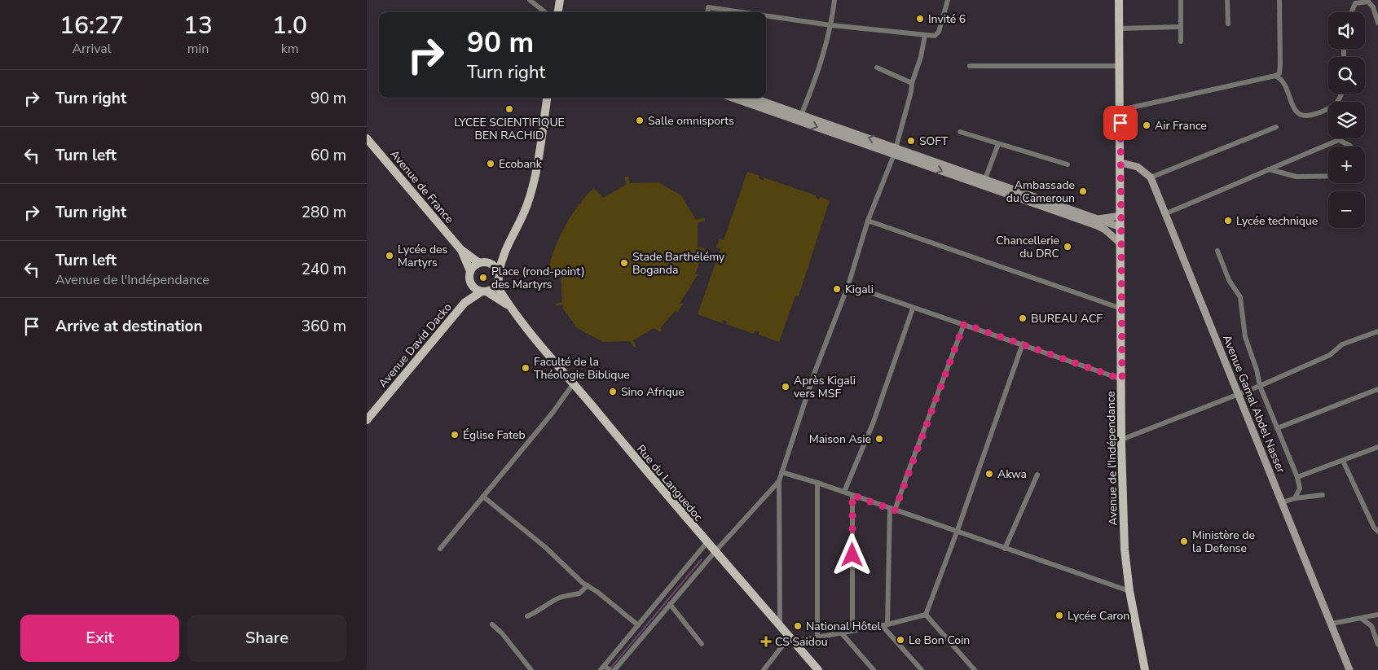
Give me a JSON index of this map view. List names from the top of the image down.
{
  "streets": {
    "main road": [
      "Avenue de France",
      "Avenue David Dacko",
      "Avenue de l'Indépendance",
      "Rue du Languedoc"
    ],
    "street": ["Avenue Gamal Abdel Nasser"]
  },
  "crossings": [
    ["Avenue de France", "Avenue David Dacko"],
    ["Avenue de France", "Rue du Languedoc"],
    ["Avenue David Dacko", "Rue du Languedoc"]
  ],
  "places": {
    "other": [
      "Invité 6",
      "LYCEE SCIENTIFIQUE BEN RACHID",
      "Salle omnisports",
      "Air France",
      "SOFT",
      "Ecobank",
      "Ambassade du Cameroun",
      "Lycée technique",
      "Chancellerie du DRC",
      "Lycée des Martyrs",
      "Stade Barthélémy Boganda",
      "Place (rond-point) des Martyrs",
      "Kigali",
      "BUREAU ACF",
      "Faculté de la Théologie Biblique",
      "Après Kigali vers MSF",
      "Sino Afrique",
      "Église Fateb",
      "Maison Asie",
      "Akwa",
      "Ministère de la Defense",
      "Lycée Caron",
      "National Hôtel",
      "Le Bon Coin"
    ],
    "health": ["CS Saidou"]
  },
  "page": {
    "eta": [
      "16:27",
      "Arrival",
      "13",
      "min",
      "1.0",
      "km"
    ],
    "map_buttons": ["+", "−"],
    "turn": ["90 m", "Turn right"],
    "list": [
      {
        "name": "Turn right",
        "value": "90 m"
      },
      {
        "name": "Turn left",
        "value": "60 m"
      },
      {
        "name": "Turn right",
        "value": "280 m"
      },
      {
        "name": "Turn left",
        "note": "Avenue de l'Indépendance",
        "value": "240 m"
      },
      {
        "name": "Arrive at destination",
        "value": "360 m"
      }
    ],
    "buttons": ["Exit", "Share"]
  }
}
